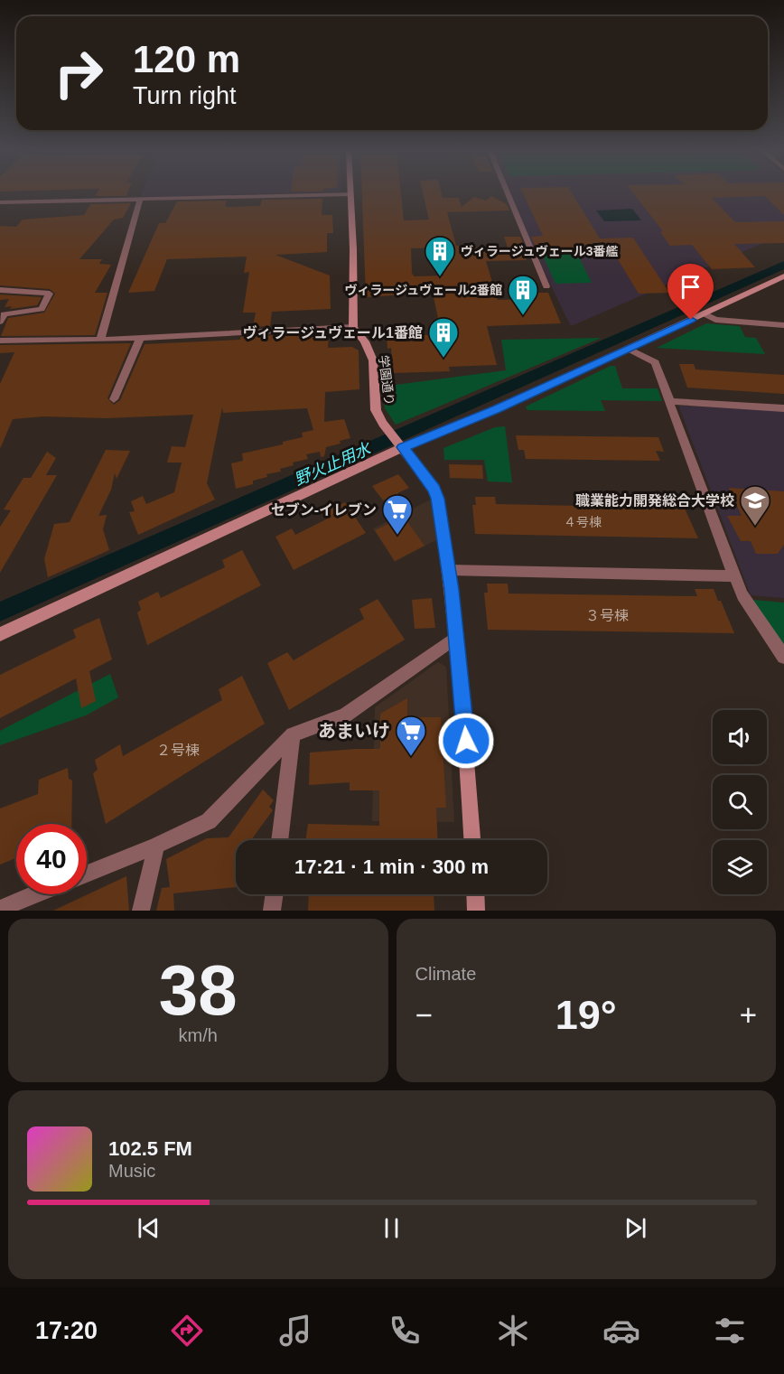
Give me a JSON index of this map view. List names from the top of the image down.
{
  "streets": {
    "street": ["学園通り"]
  },
  "water": ["野火止用水"],
  "places": {
    "building": ["ヴィラージュヴェール3番艦", "ヴィラージュヴェール2番館", "ヴィラージュヴェール1番館"],
    "school or university": ["職業能力開発総合大学校"],
    "supermarket": ["セブン-イレブン", "あまいけ"]
  },
  "house_numbers": ["４号棟", "３号棟", "２号棟"],
  "page": {
    "turn": ["120 m", "Turn right"],
    "limit": "40",
    "trip": "17:21 · 1 min · 300 m",
    "tile": [
      ["38", "km/h"],
      "Climate"
    ],
    "heat": ["−", "19°", "+"],
    "song": ["102.5 FM", "Music"],
    "tabs": "17:20"
  }
}
